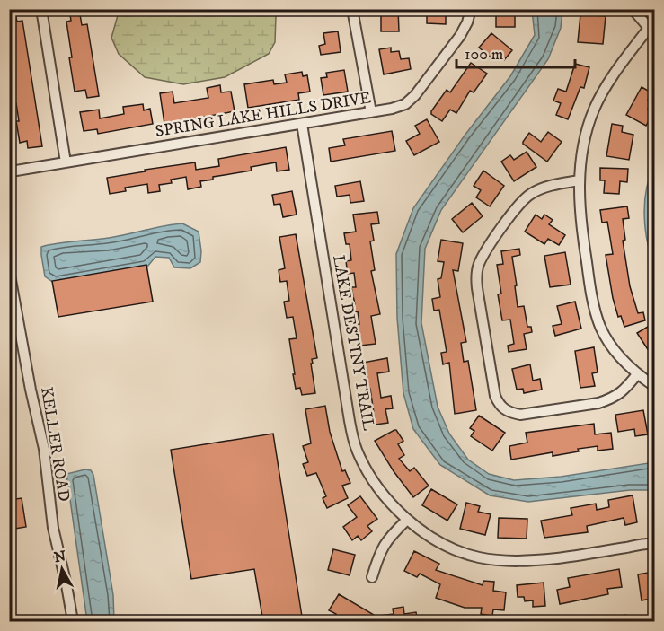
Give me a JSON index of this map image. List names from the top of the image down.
{
  "streets": {
    "street": ["SPRING LAKE HILLS DRIVE", "LAKE DESTINY TRAIL", "KELLER ROAD"]
  },
  "crossings": [
    ["SPRING LAKE HILLS DRIVE", "LAKE DESTINY TRAIL"]
  ],
  "scale_bar": "100 m",
  "north": "top"
}
